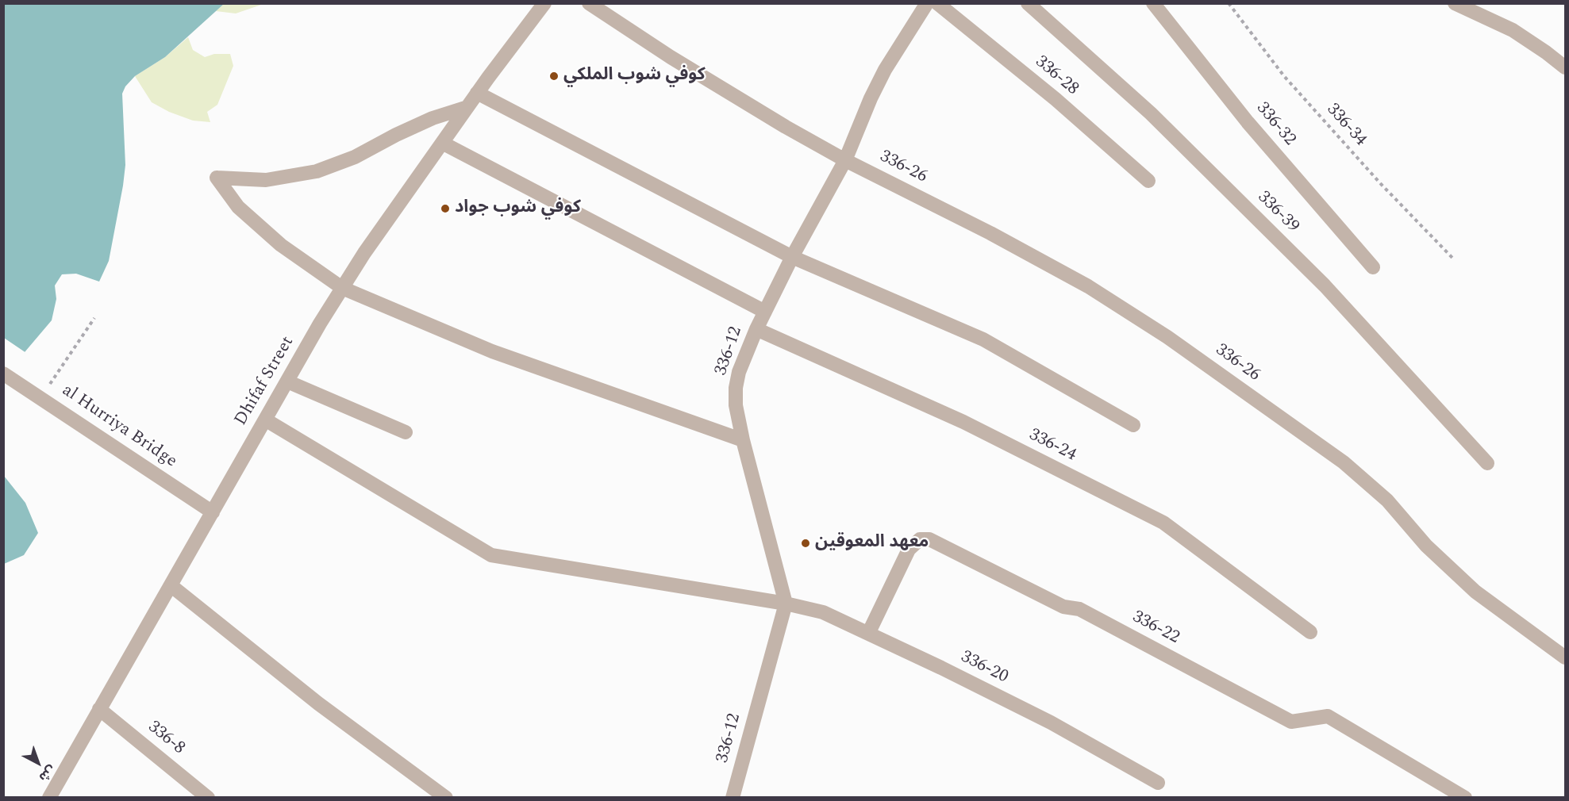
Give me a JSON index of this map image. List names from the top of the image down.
{
  "streets": {
    "street": [
      "336-28",
      "336-32",
      "336-26",
      "336-39",
      "336-12",
      "Dhifaf Street",
      "al Hurriya Bridge",
      "336-24",
      "336-22",
      "336-20",
      "336-8"
    ],
    "path": ["336-34"]
  },
  "crossings": [
    ["336-26", "336-12"],
    ["336-12", "336-24"],
    ["336-12", "336-20"],
    ["Dhifaf Street", "al Hurriya Bridge"],
    ["Dhifaf Street", "336-20"],
    ["Dhifaf Street", "336-8"],
    ["336-22", "336-20"]
  ],
  "places": ["كوفي شوب الملكي", "كوفي شوب جواد", "معهد المعوقين"],
  "north": "bottom right"
}
